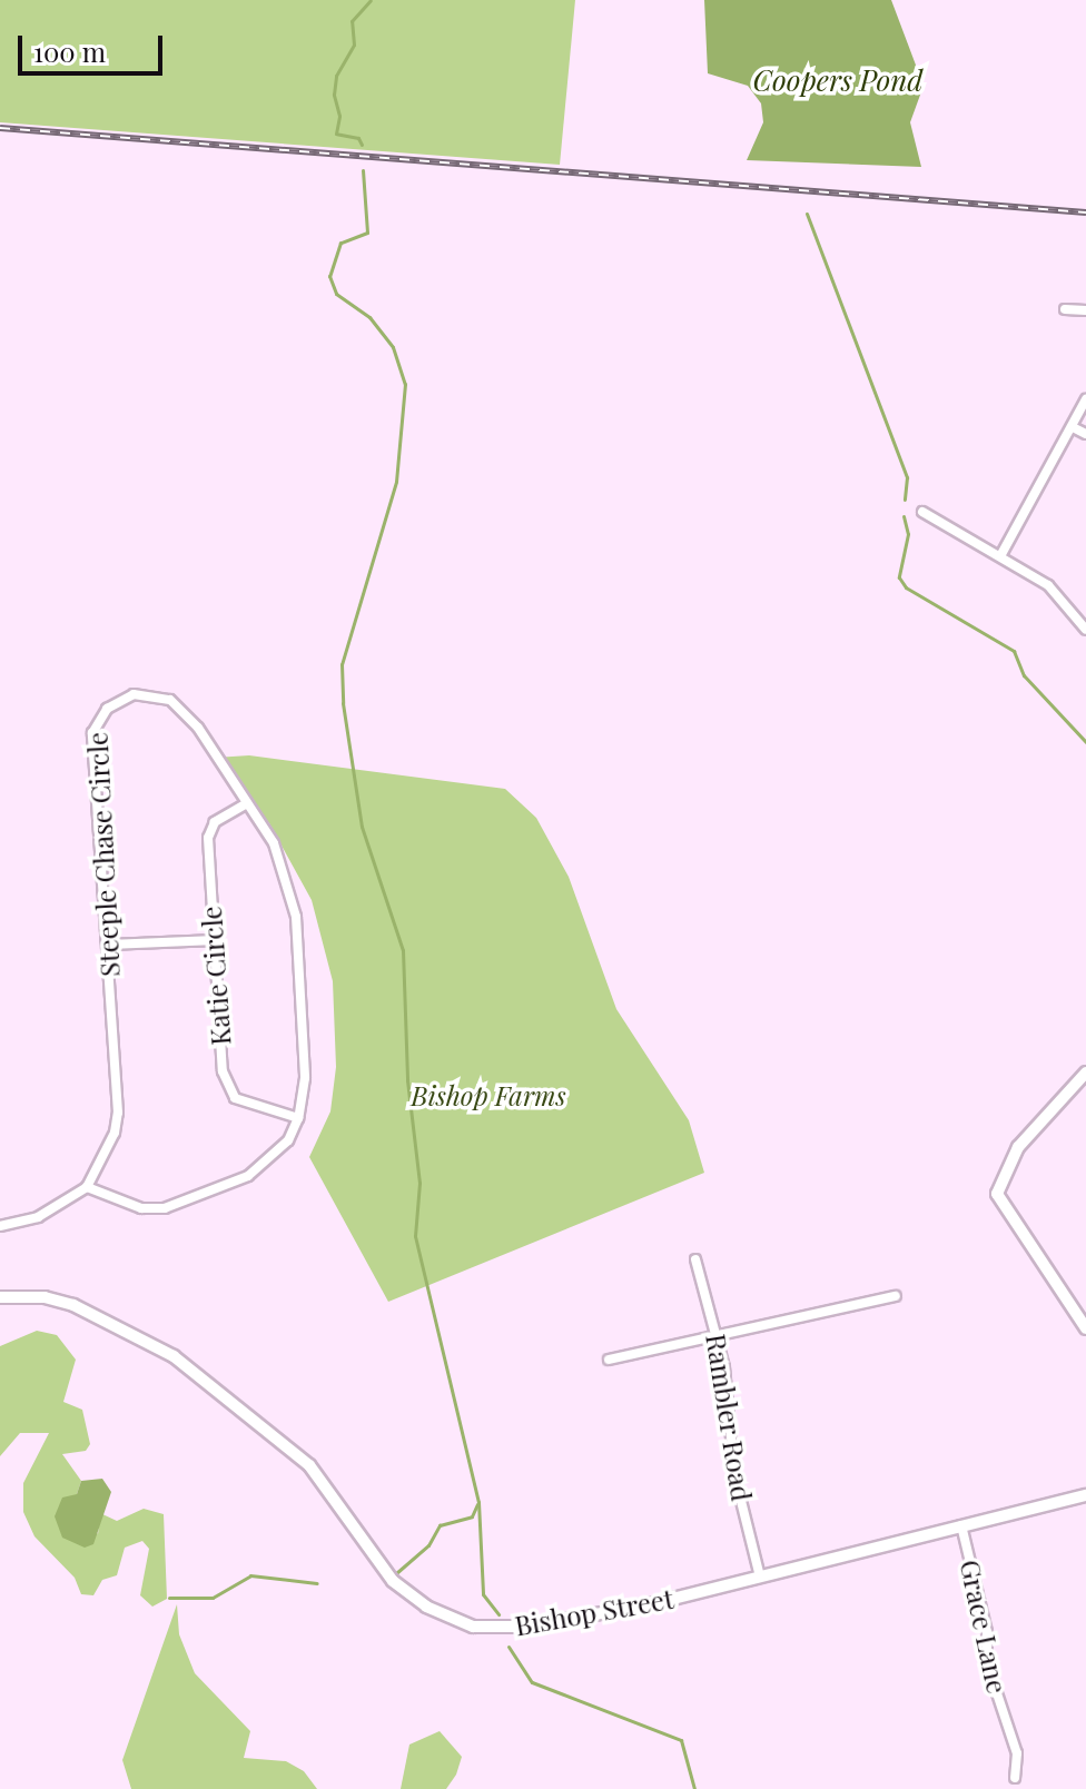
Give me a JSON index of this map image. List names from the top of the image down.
{
  "streets": {
    "street": [
      "Steeple Chase Circle",
      "Katie Circle",
      "Rambler Road",
      "Bishop Street",
      "Grace Lane"
    ]
  },
  "crossings": [
    ["Steeple Chase Circle", "Katie Circle"],
    ["Rambler Road", "Bishop Street"],
    ["Bishop Street", "Grace Lane"]
  ],
  "water": ["Coopers Pond"],
  "parks": ["Bishop Farms"],
  "scale_bar": "100 m"
}
